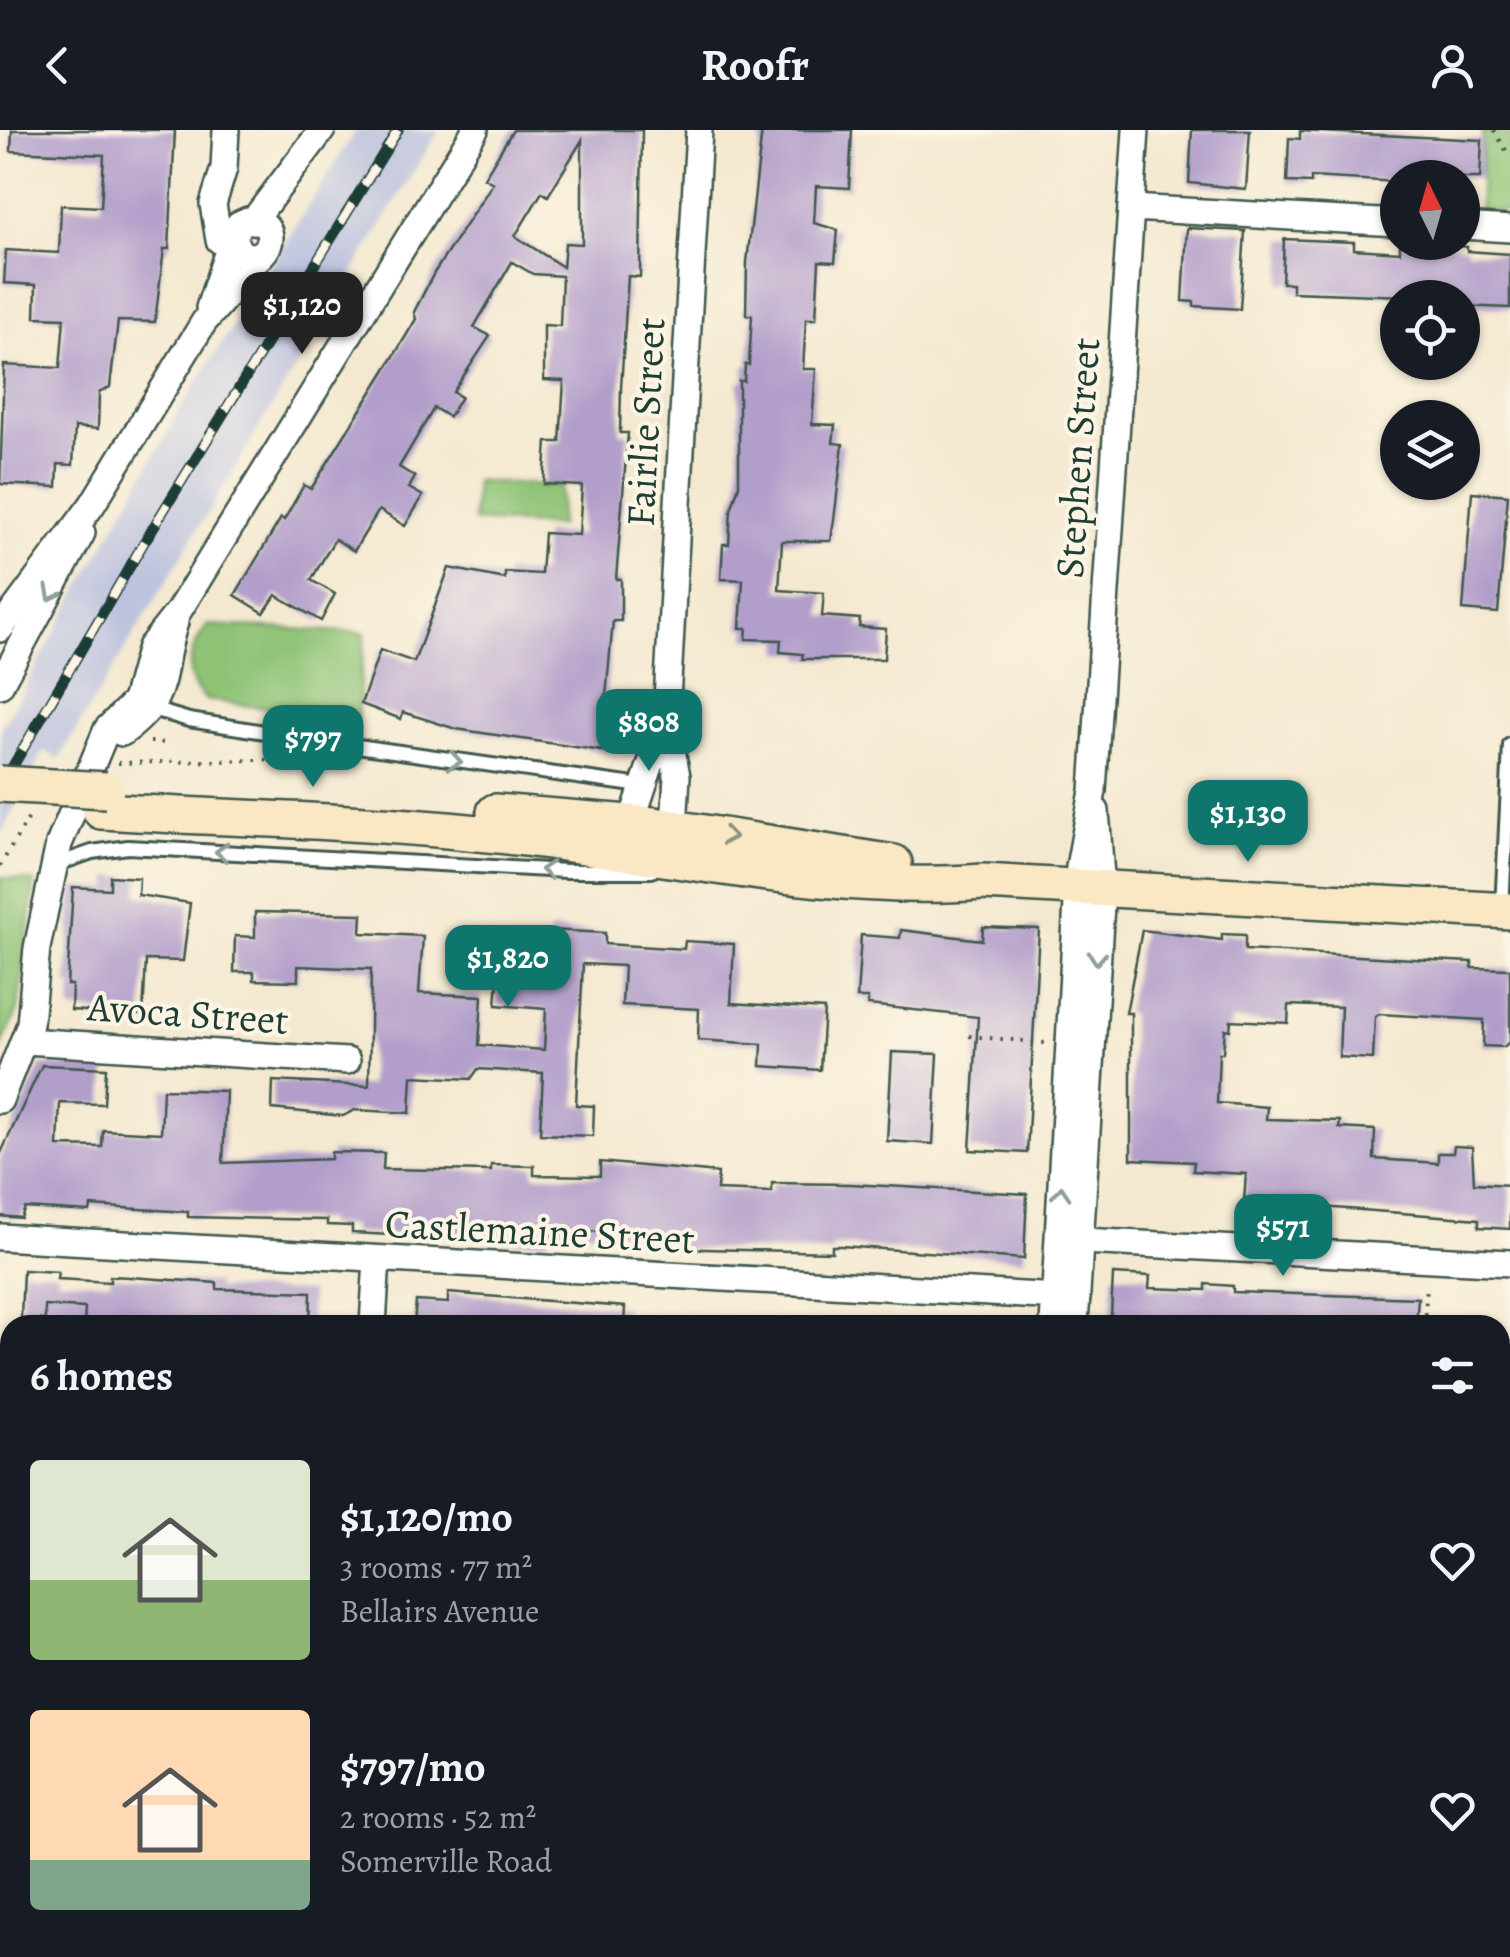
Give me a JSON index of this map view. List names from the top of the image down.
{
  "streets": {
    "street": [
      "Fairlie Street",
      "Stephen Street",
      "Avoca Street",
      "Castlemaine Street"
    ]
  },
  "crossings": [
    ["Stephen Street", "Castlemaine Street"]
  ],
  "north": "top",
  "page": {
    "header": "Roofr",
    "price": [
      "$1,120",
      "$808",
      "$797",
      "$1,130",
      "$1,820",
      "$571"
    ],
    "heading": "6 homes",
    "list": [
      {
        "name": "$1,120/mo",
        "note": "3 rooms · 77 m² · Bellairs Avenue"
      },
      {
        "name": "$797/mo",
        "note": "2 rooms · 52 m² · Somerville Road"
      }
    ]
  }
}
